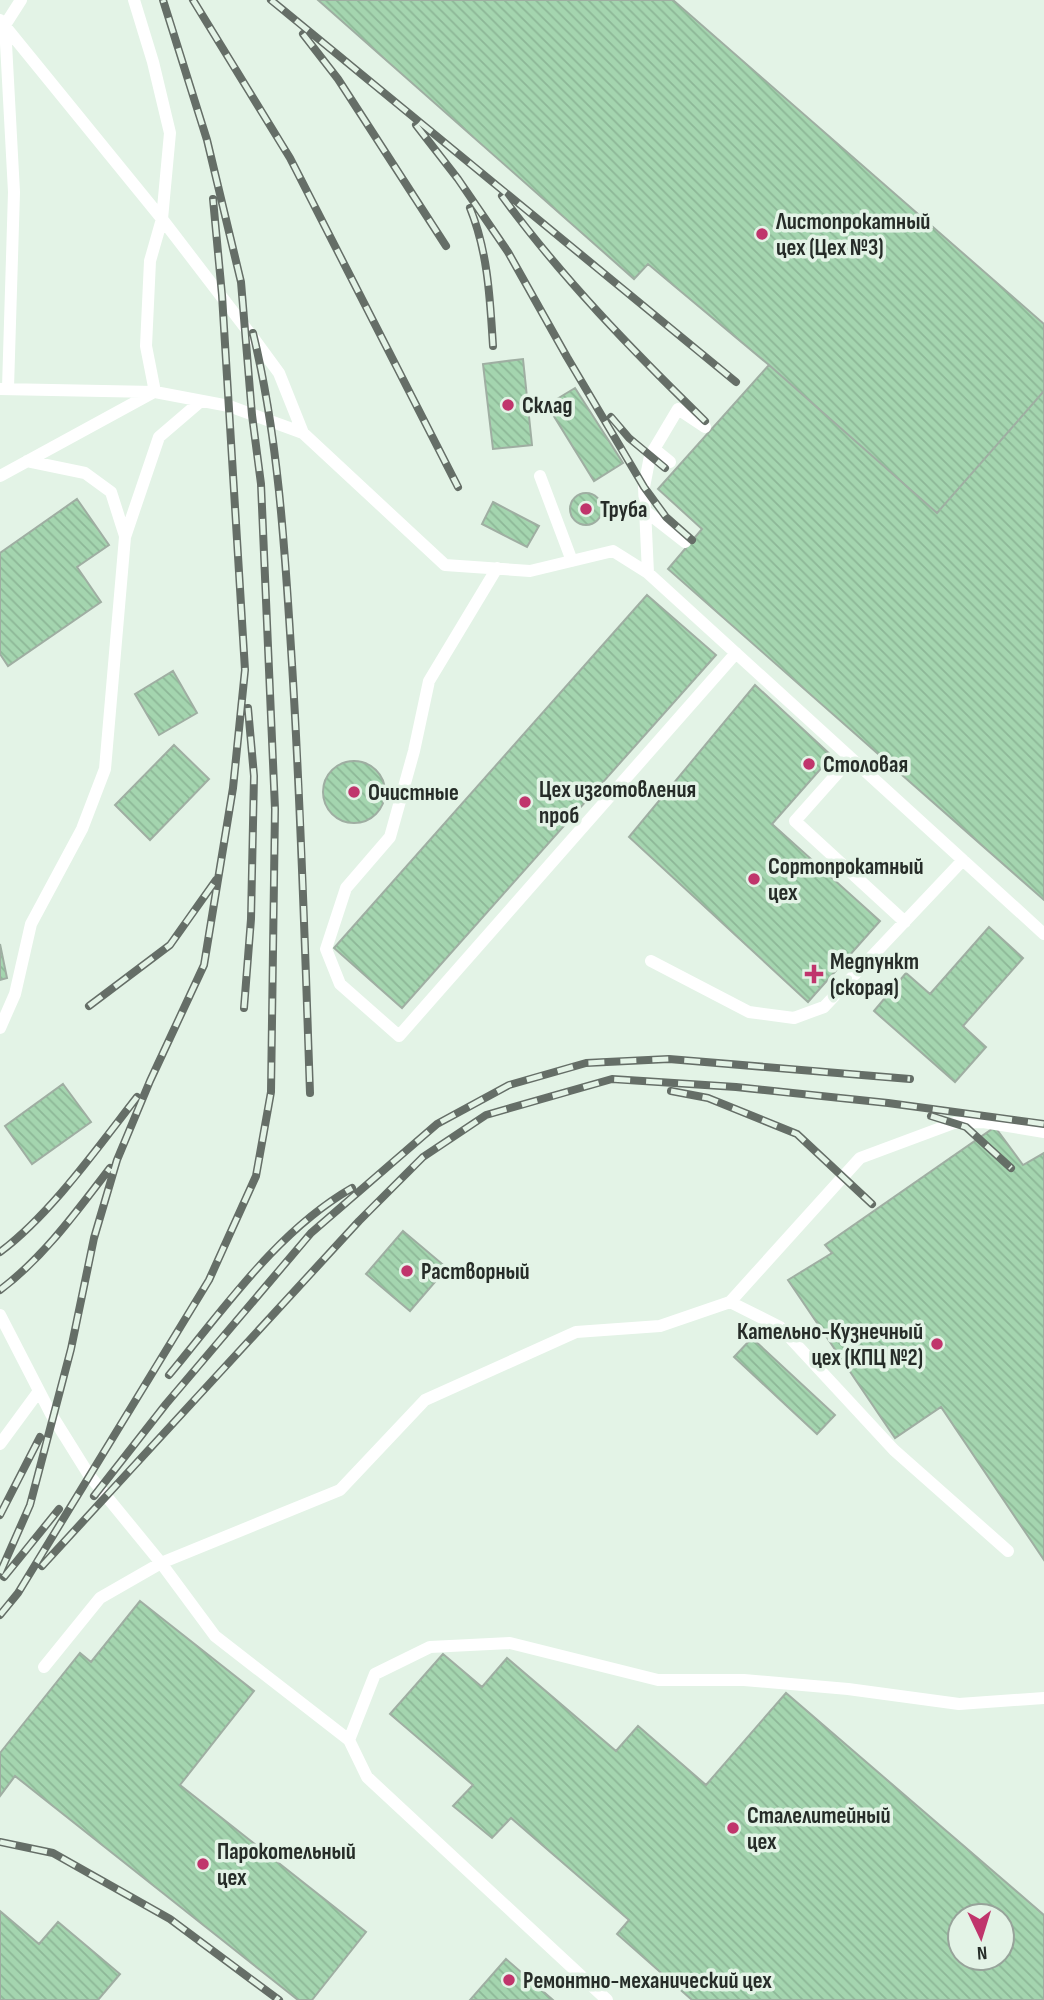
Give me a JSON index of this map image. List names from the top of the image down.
{
  "places": {
    "other": [
      "Листопрокатный цех (Цех №3)",
      "Склад",
      "Труба",
      "Столовая",
      "Очистные",
      "Цех изготовления проб",
      "Сортопрокатный цех",
      "Растворный",
      "Кательно-Кузнечный цех (КПЦ №2)",
      "Сталелитейный цех",
      "Парокотельный цех",
      "Ремонтно-механический цех"
    ],
    "health": ["Медпункт (скорая)"]
  },
  "north": "bottom"
}
